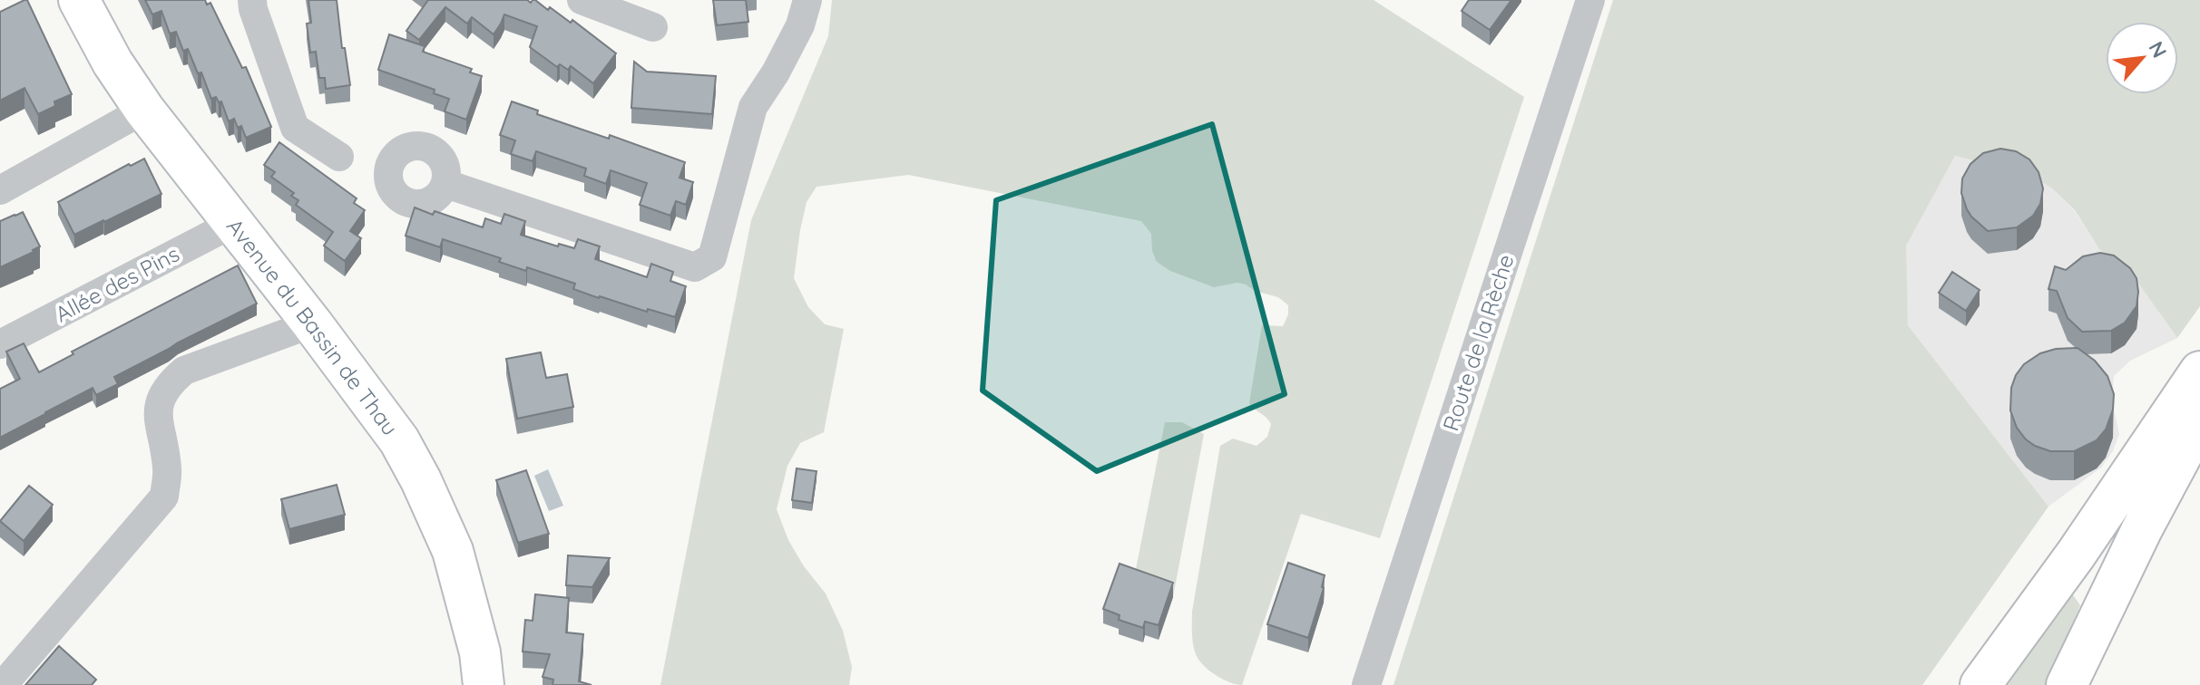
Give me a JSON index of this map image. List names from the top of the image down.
{
  "streets": {
    "main road": ["Avenue du Bassin de Thau"],
    "street": ["Allée des Pins", "Route de la Rèche"]
  },
  "crossings": [
    ["Allée des Pins", "Avenue du Bassin de Thau"]
  ],
  "north": "top right"
}
